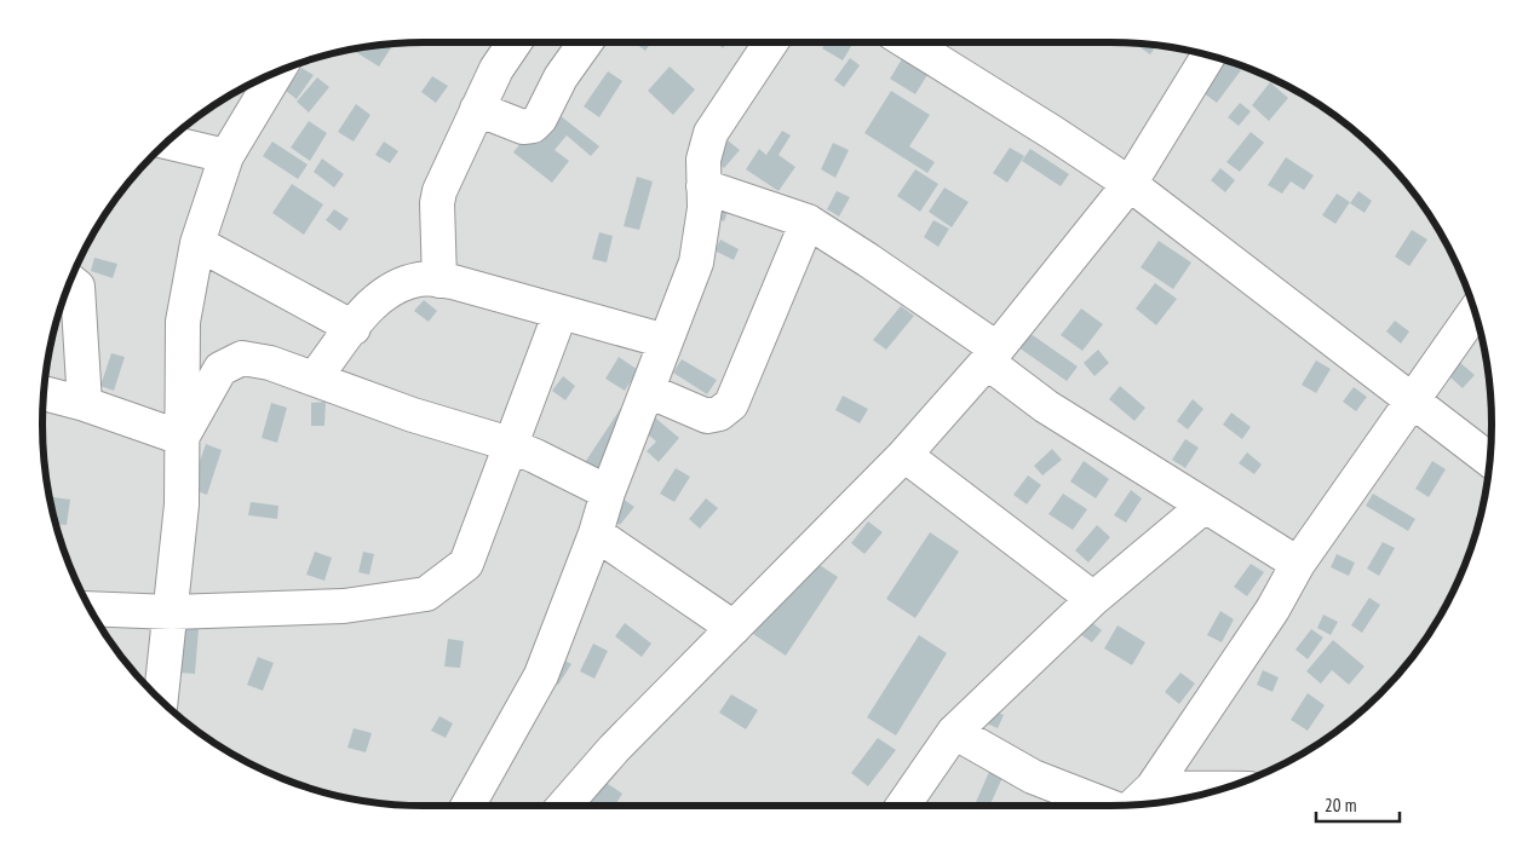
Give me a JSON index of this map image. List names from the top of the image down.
{
  "scale_bar": "20 m"
}
